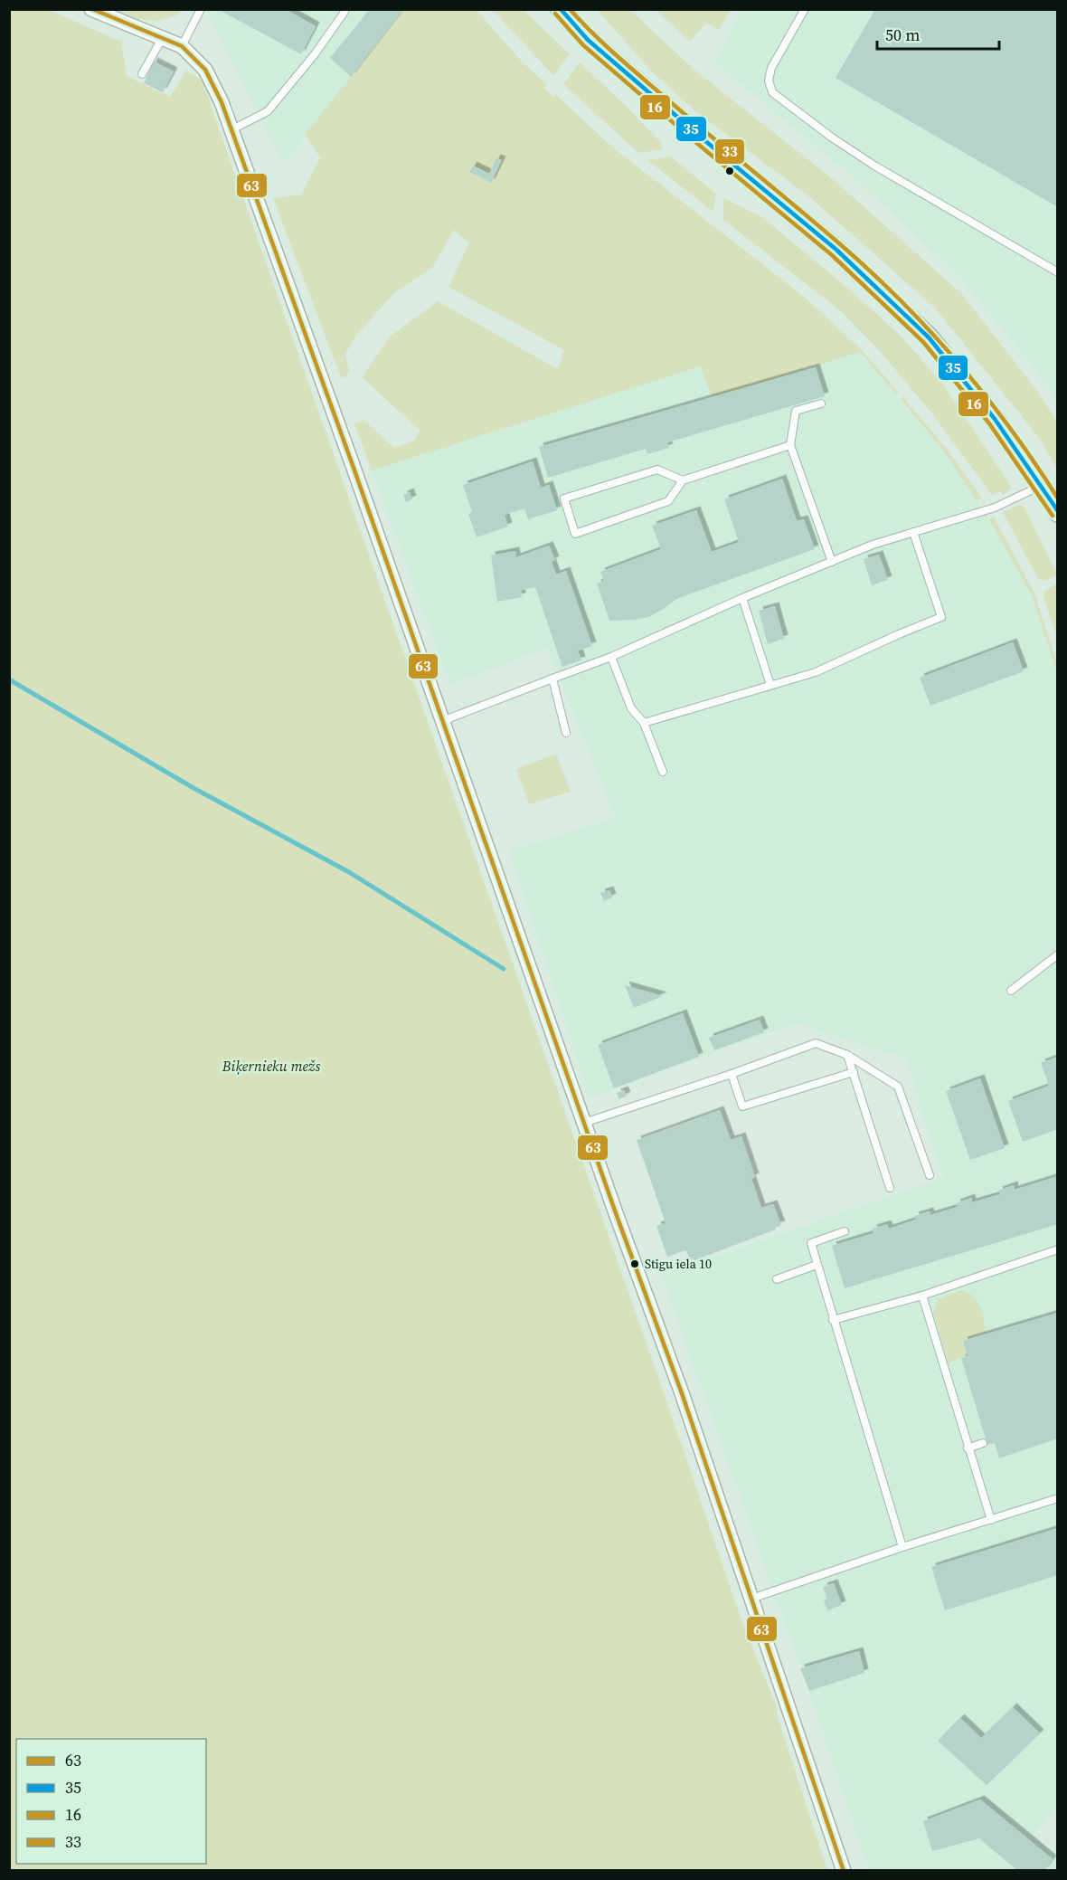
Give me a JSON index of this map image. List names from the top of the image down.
{
  "parks": ["Biķernieku mežs"],
  "places": ["Stigu iela 10"],
  "lines": [
    "transit line 63",
    "transit line 35",
    "transit line 33",
    "transit line 16"
  ],
  "legend": [
    "63",
    "35",
    "16",
    "33"
  ],
  "scale_bar": "50 m"
}
